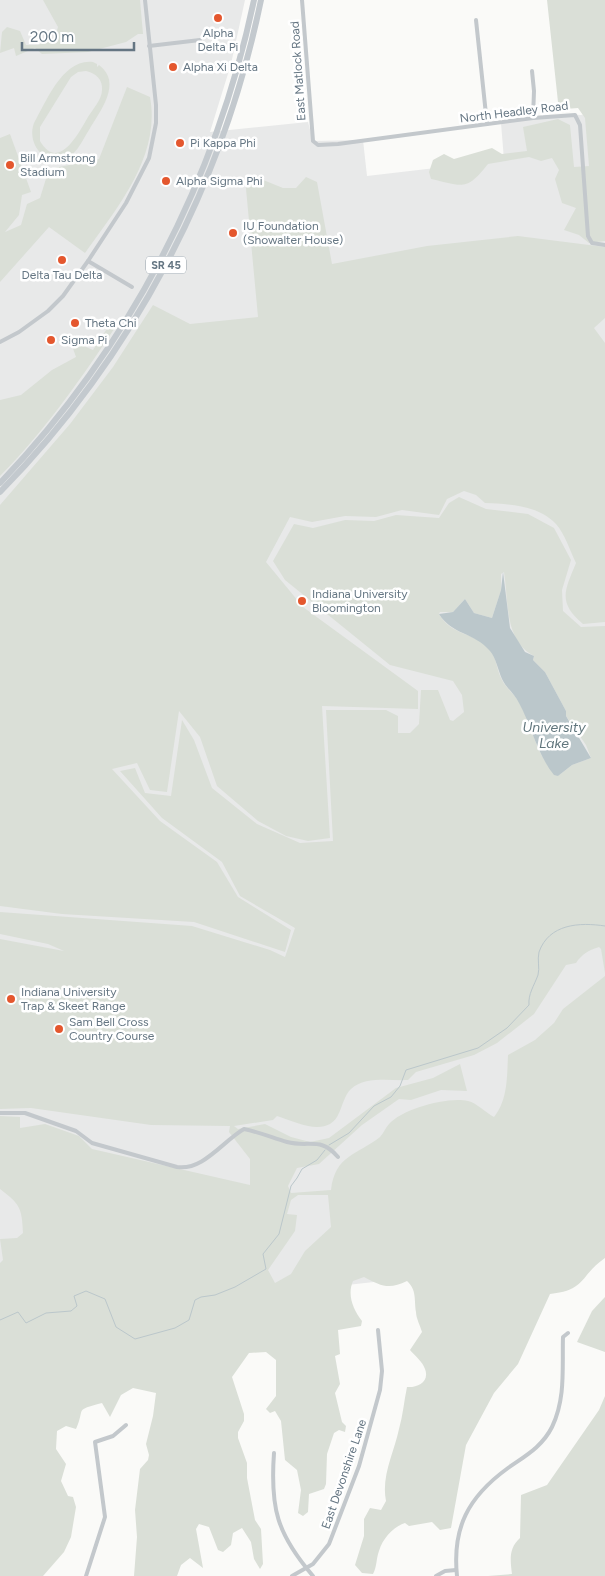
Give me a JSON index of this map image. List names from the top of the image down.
{
  "streets": {
    "highway": ["SR 45"],
    "street": ["East Matlock Road", "North Headley Road", "East Devonshire Lane"]
  },
  "crossings": [
    ["East Matlock Road", "North Headley Road"]
  ],
  "water": ["University Lake"],
  "places": [
    "Alpha Delta Pi",
    "Alpha Xi Delta",
    "Pi Kappa Phi",
    "Bill Armstrong Stadium",
    "Alpha Sigma Phi",
    "IU Foundation (Showalter House)",
    "Delta Tau Delta",
    "Theta Chi",
    "Sigma Pi",
    "Indiana University Bloomington",
    "Indiana University Trap & Skeet Range",
    "Sam Bell Cross Country Course"
  ],
  "scale_bar": "200 m"
}
